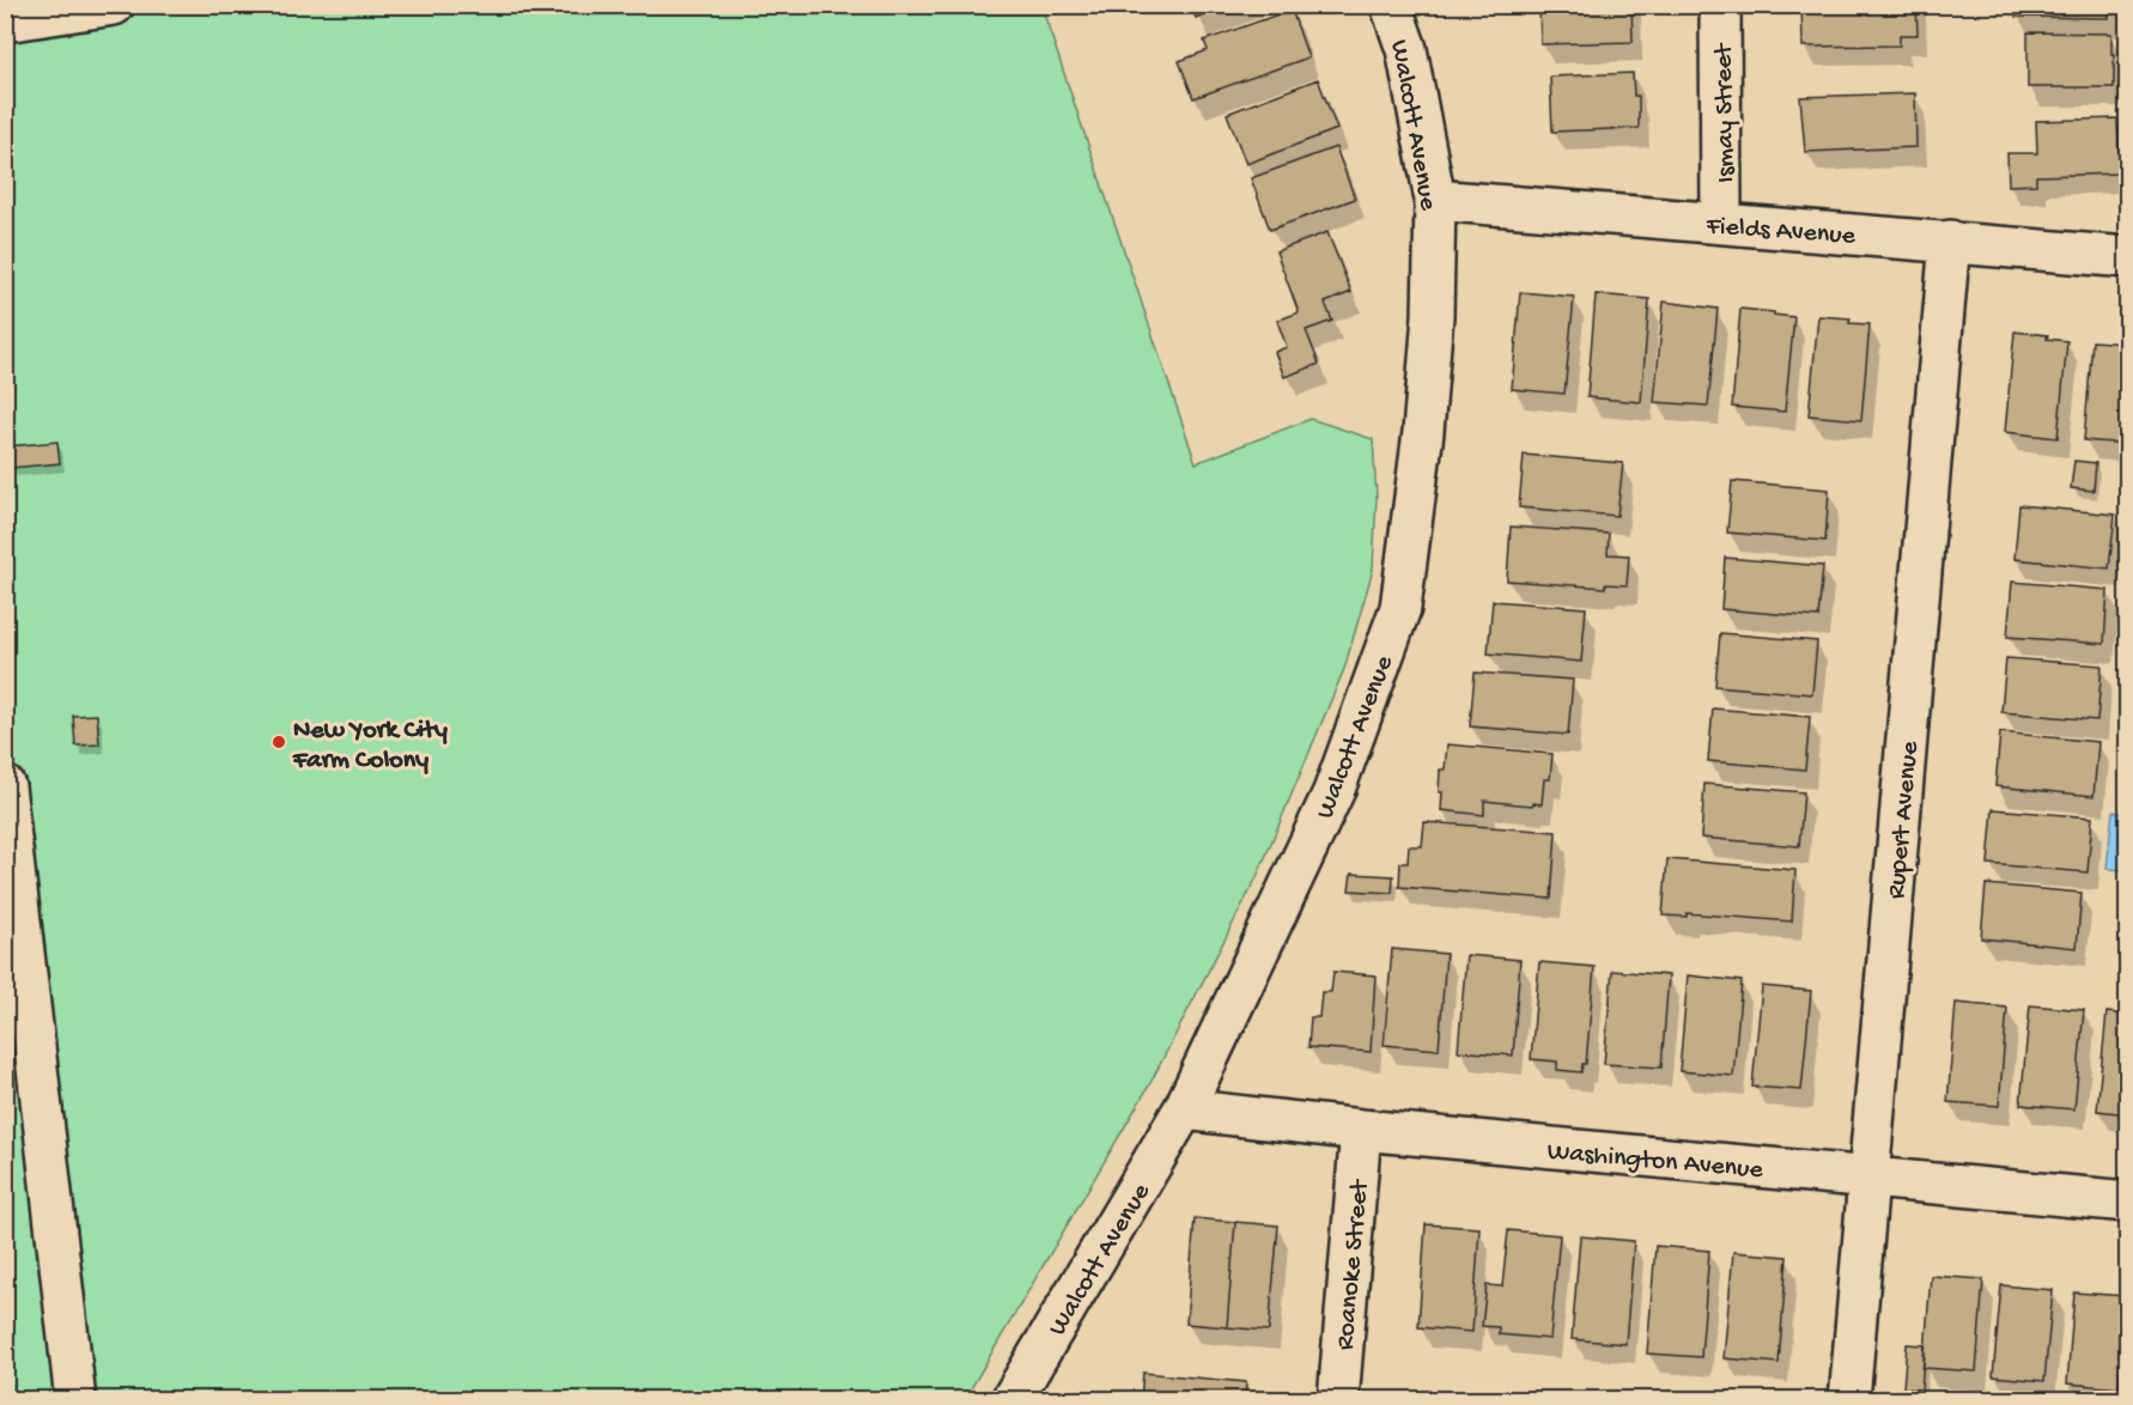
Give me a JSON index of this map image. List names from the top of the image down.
{
  "streets": {
    "street": [
      "Ismay Street",
      "Walcott Avenue",
      "Fields Avenue",
      "Rupert Avenue",
      "Washington Avenue",
      "Roanoke Street"
    ]
  },
  "crossings": [
    ["Ismay Street", "Fields Avenue"],
    ["Walcott Avenue", "Fields Avenue"],
    ["Walcott Avenue", "Washington Avenue"],
    ["Fields Avenue", "Rupert Avenue"],
    ["Rupert Avenue", "Washington Avenue"],
    ["Washington Avenue", "Roanoke Street"]
  ],
  "places": ["New York City Farm Colony"]
}
